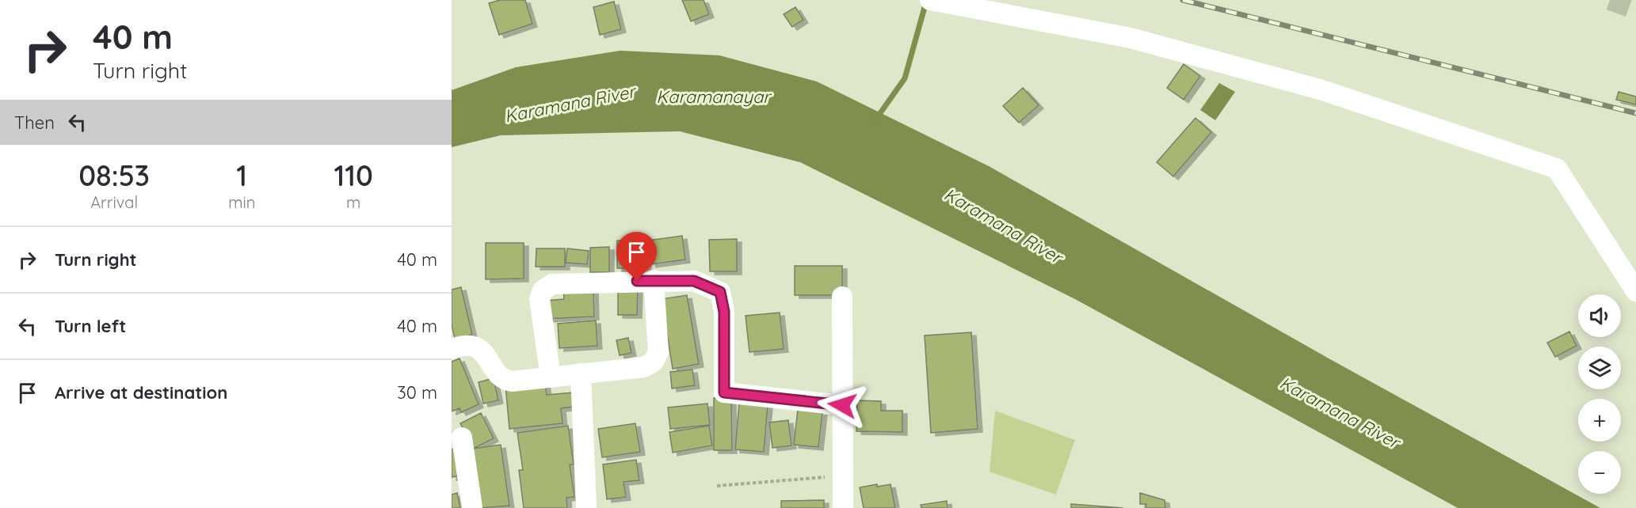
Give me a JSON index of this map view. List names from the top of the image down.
{
  "water": ["Karamanayar", "Karamana River"],
  "page": {
    "turn": ["40 m", "Turn right"],
    "then": "Then",
    "eta": [
      "08:53",
      "Arrival",
      "1",
      "min",
      "110",
      "m"
    ],
    "list": [
      {
        "name": "Turn right",
        "value": "40 m"
      },
      {
        "name": "Turn left",
        "value": "40 m"
      },
      {
        "name": "Arrive at destination",
        "value": "30 m"
      }
    ],
    "map_buttons": ["+", "−"]
  }
}
